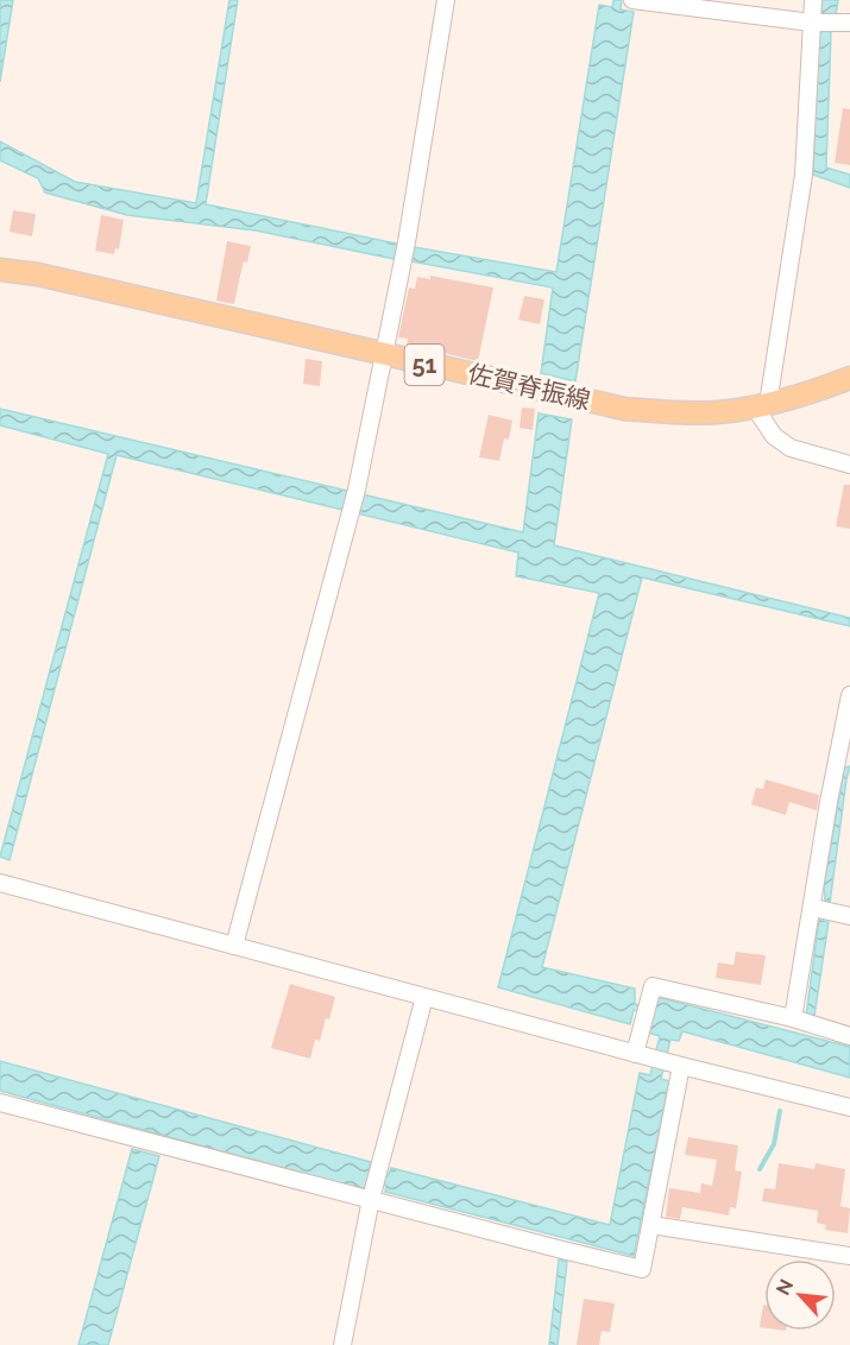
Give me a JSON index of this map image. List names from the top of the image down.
{
  "streets": {
    "main road": ["51", "佐賀脊振線"]
  },
  "north": "top left"
}
